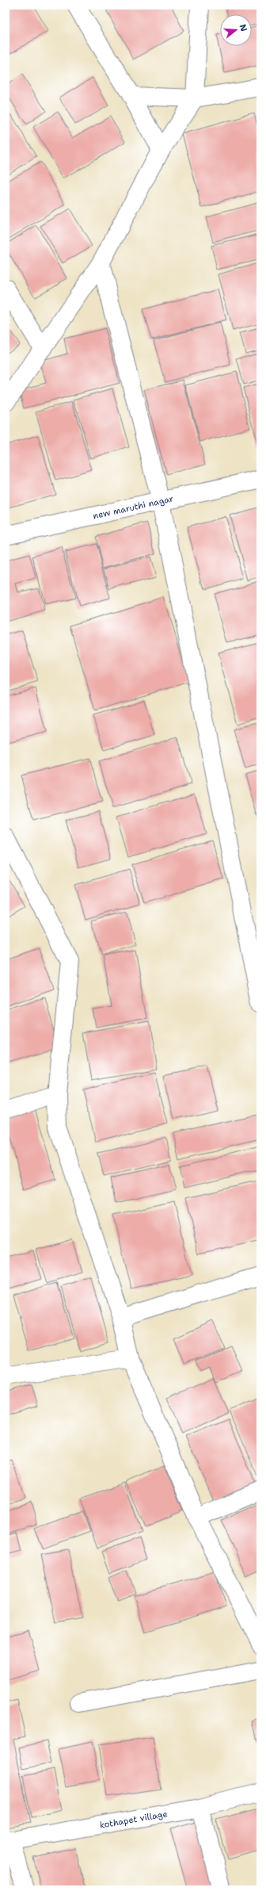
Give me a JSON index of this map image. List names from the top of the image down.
{
  "streets": {
    "street": ["new maruthi nagar", "kothapet village"]
  },
  "north": "right"
}
